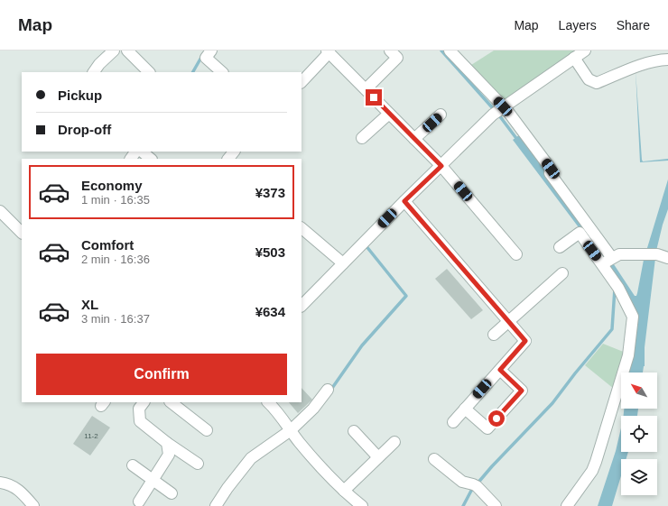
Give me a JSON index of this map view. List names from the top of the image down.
{
  "house_numbers": ["11-2"],
  "north": "top left",
  "page": {
    "header": "Map",
    "nav": ["Map", "Layers", "Share"],
    "banner": ["Pickup", "Drop-off"],
    "list": [
      {
        "name": "Economy",
        "note": "1 min · 16:35",
        "value": "¥373"
      },
      {
        "name": "Comfort",
        "note": "2 min · 16:36",
        "value": "¥503"
      },
      {
        "name": "XL",
        "note": "3 min · 16:37",
        "value": "¥634"
      }
    ],
    "buttons": "Confirm"
  }
}
